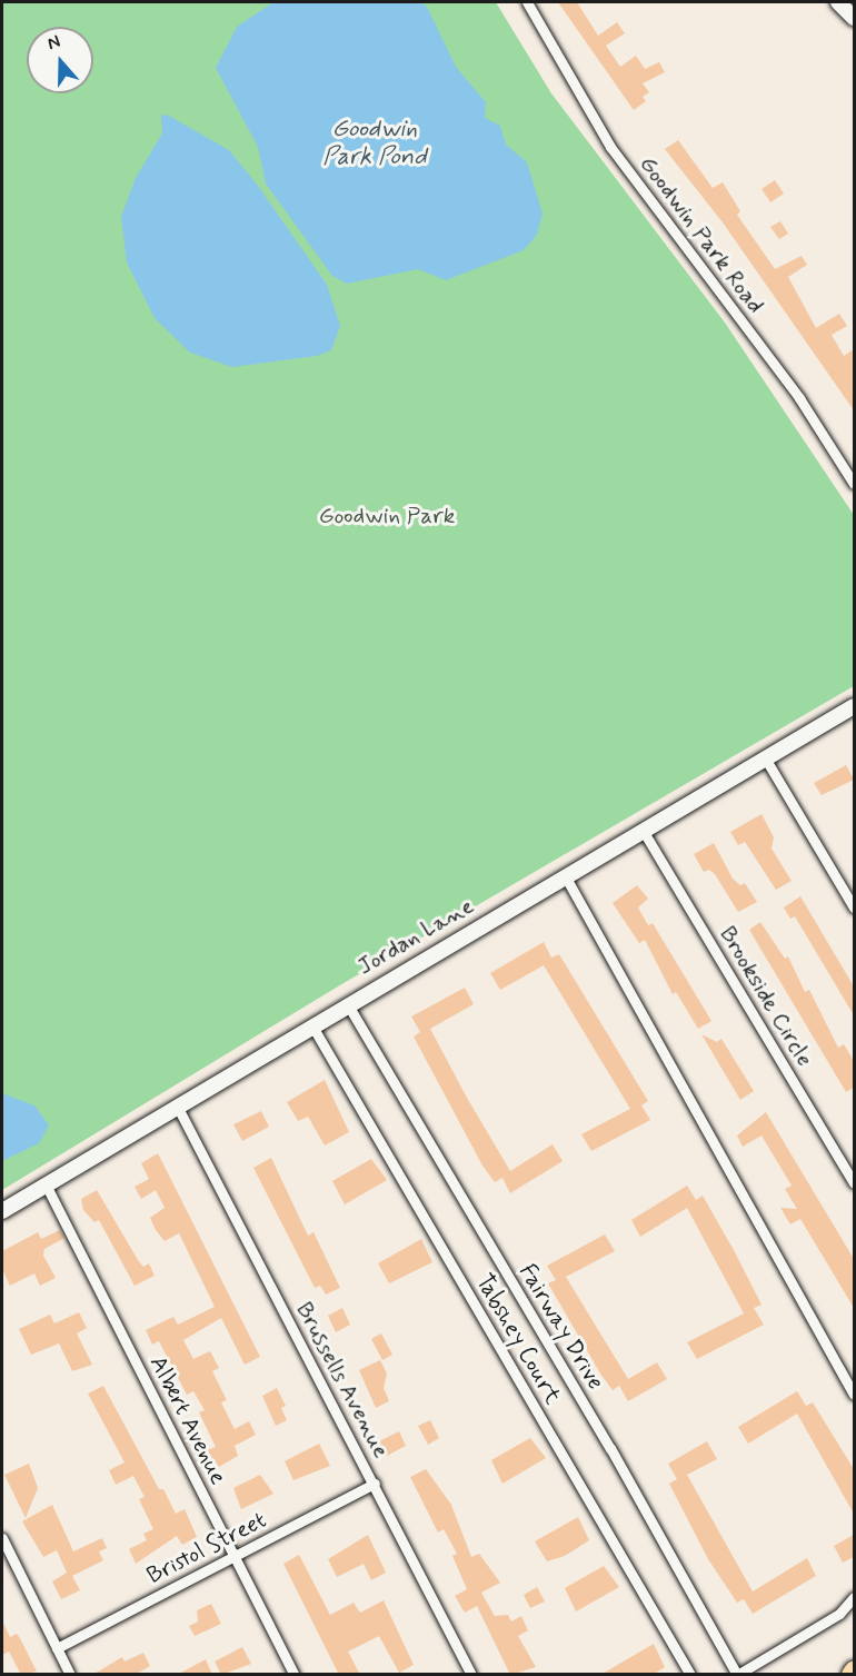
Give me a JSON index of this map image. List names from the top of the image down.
{
  "streets": {
    "main road": ["Jordan Lane"],
    "street": [
      "Goodwin Park Road",
      "Brookside Circle",
      "Fairway Drive",
      "Tabshey Court",
      "Brussells Avenue",
      "Albert Avenue",
      "Bristol Street"
    ]
  },
  "crossings": [
    ["Jordan Lane", "Brookside Circle"],
    ["Jordan Lane", "Fairway Drive"],
    ["Jordan Lane", "Tabshey Court"],
    ["Jordan Lane", "Brussells Avenue"],
    ["Jordan Lane", "Albert Avenue"],
    ["Brussells Avenue", "Bristol Street"],
    ["Albert Avenue", "Bristol Street"]
  ],
  "water": ["Goodwin Park Pond"],
  "parks": ["Goodwin Park"],
  "north": "top"
}
